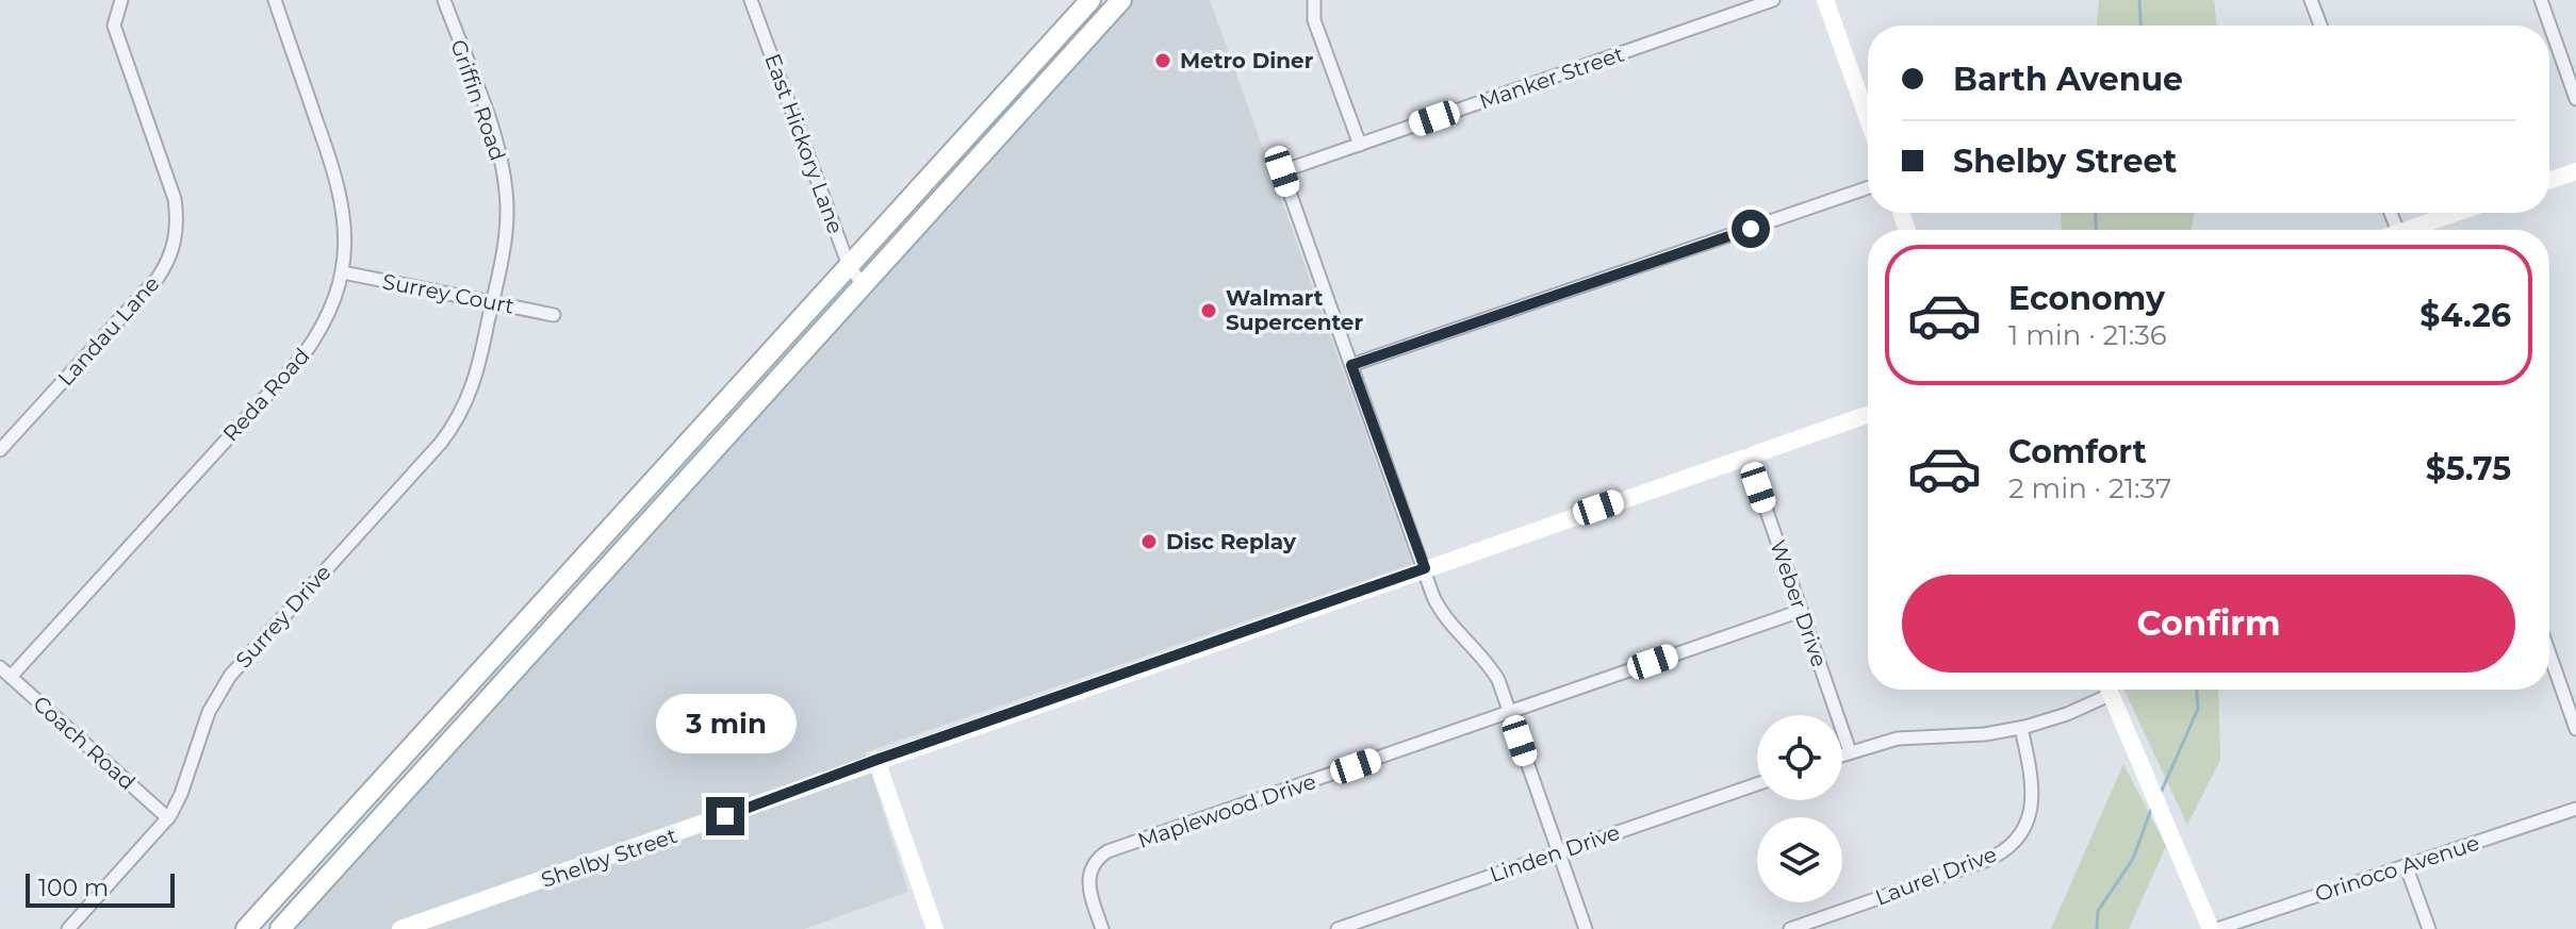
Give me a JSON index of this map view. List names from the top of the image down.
{
  "streets": {
    "street": [
      "Manker Street",
      "Griffin Road",
      "East Hickory Lane",
      "Surrey Court",
      "Landau Lane",
      "Reda Road",
      "Weber Drive",
      "Surrey Drive",
      "Coach Road",
      "Maplewood Drive",
      "Linden Drive",
      "Shelby Street",
      "Orinoco Avenue",
      "Laurel Drive"
    ]
  },
  "crossings": [
    ["Griffin Road", "Surrey Court"],
    ["Griffin Road", "Surrey Drive"],
    ["Surrey Court", "Reda Road"],
    ["Surrey Court", "Surrey Drive"],
    ["Reda Road", "Coach Road"],
    ["Weber Drive", "Maplewood Drive"],
    ["Weber Drive", "Shelby Street"],
    ["Surrey Drive", "Coach Road"]
  ],
  "places": ["Metro Diner", "Walmart Supercenter", "Disc Replay"],
  "scale_bar": "100 m",
  "page": {
    "banner": ["Barth Avenue", "Shelby Street"],
    "list": [
      {
        "name": "Economy",
        "note": "1 min · 21:36",
        "value": "$4.26"
      },
      {
        "name": "Comfort",
        "note": "2 min · 21:37",
        "value": "$5.75"
      }
    ],
    "buttons": "Confirm",
    "bubble": "3 min",
    "scale": "100 m"
  }
}
